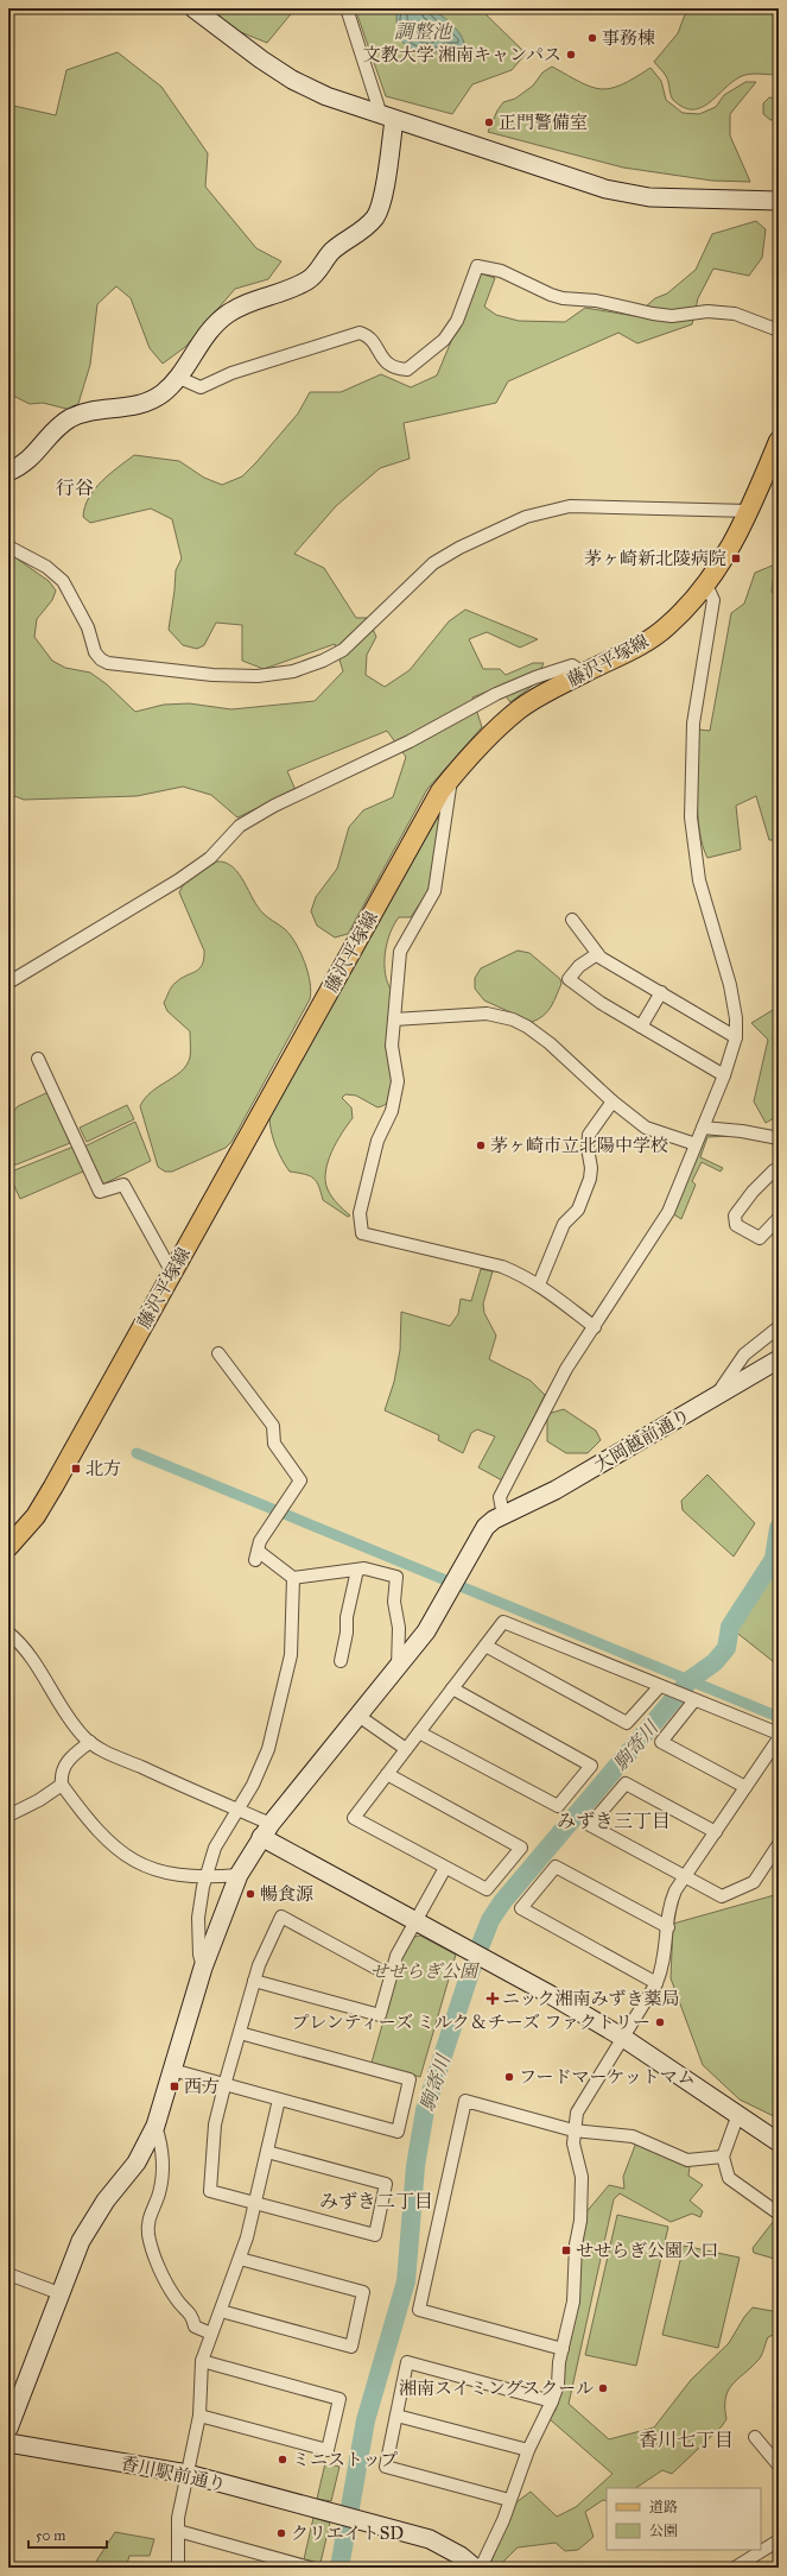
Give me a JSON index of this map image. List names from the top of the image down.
{
  "streets": {
    "main road": ["藤沢平塚線"],
    "street": ["大岡越前通り", "香川駅前通り"]
  },
  "districts": [
    "行谷",
    "みずき三丁目",
    "みずき二丁目",
    "香川七丁目"
  ],
  "water": ["調整池", "駒寄川"],
  "parks": ["せせらぎ公園"],
  "places": {
    "other": [
      "事務棟",
      "文教大学 湘南キャンパス",
      "正門警備室",
      "茅ヶ崎市立北陽中学校",
      "暢食源",
      "プレンティーズ ミルク＆チーズ ファクトリー",
      "フードマーケットマム",
      "湘南スイミングスクール",
      "ミニストップ",
      "クリエイトSD"
    ],
    "transit": [
      "茅ヶ崎新北陵病院",
      "北方",
      "西方",
      "せせらぎ公園入口"
    ],
    "health": ["ニック湘南みずき薬局"]
  },
  "legend": ["道路", "公園"],
  "scale_bar": "50 m"
}
